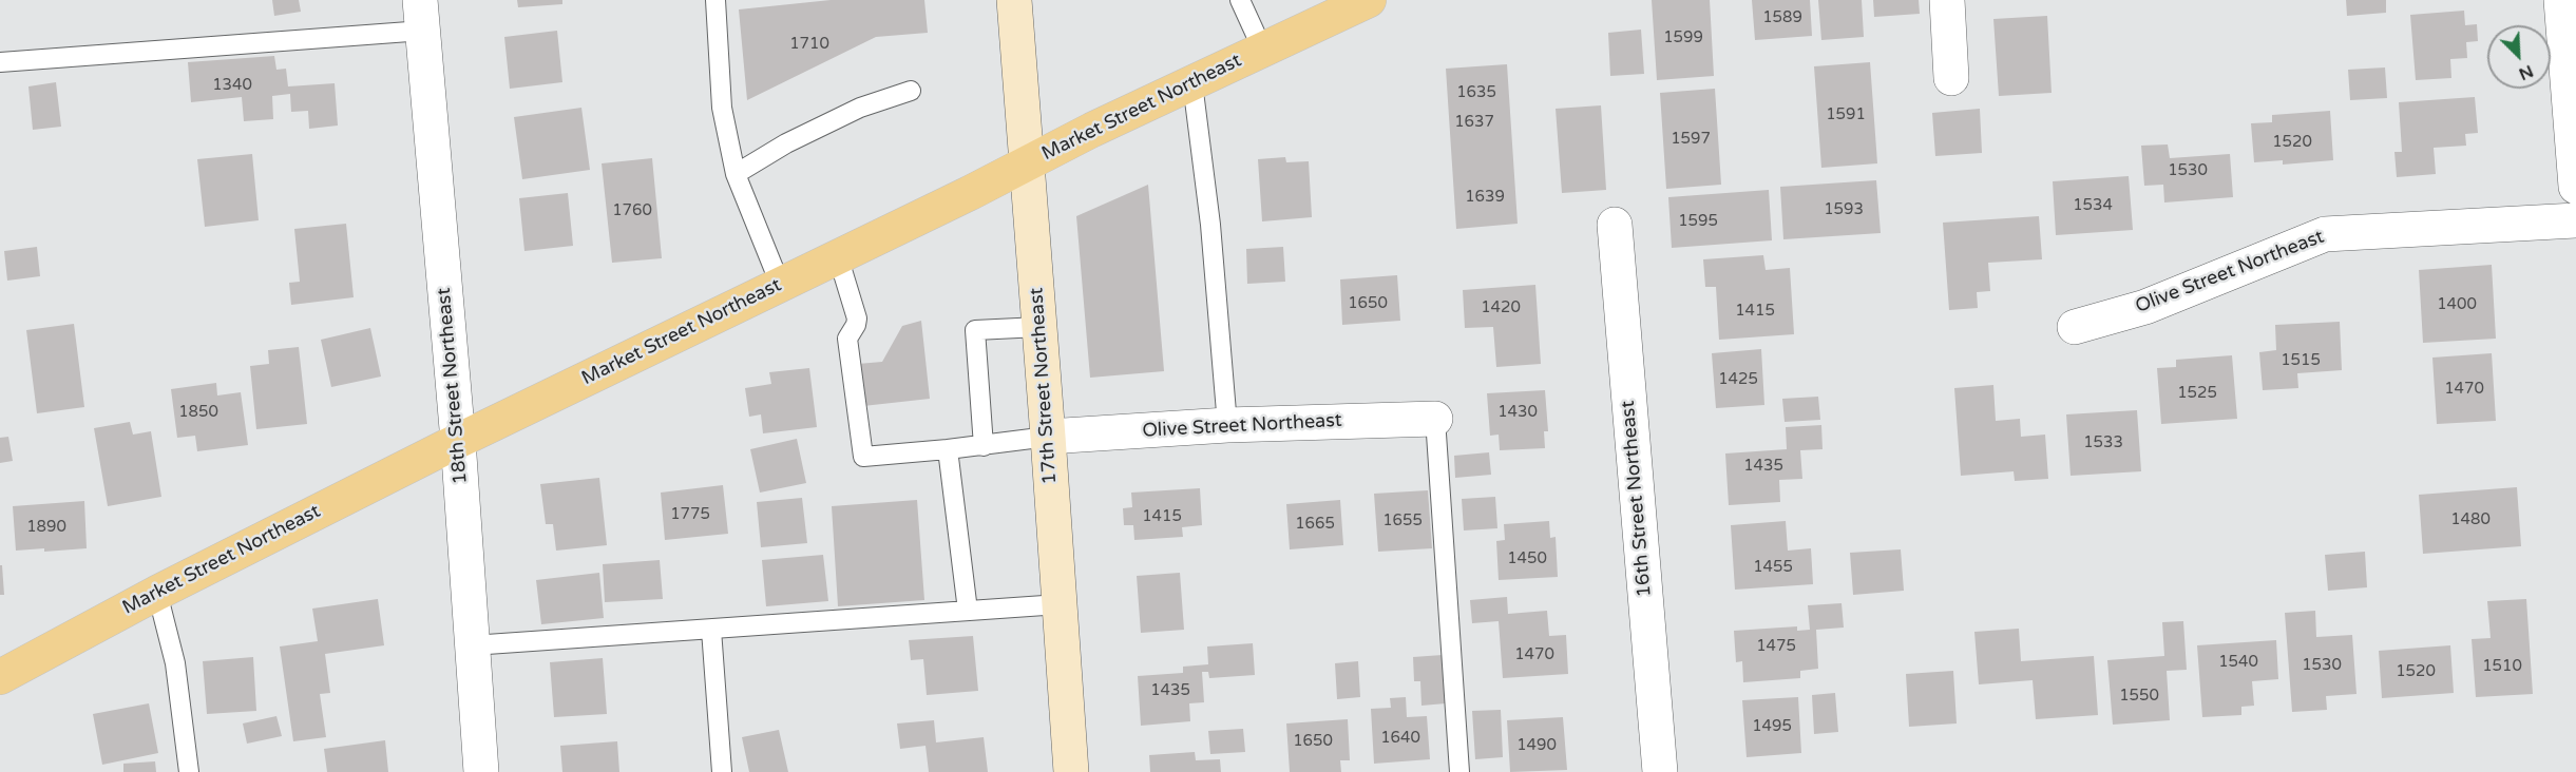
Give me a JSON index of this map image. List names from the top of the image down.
{
  "streets": {
    "main road": ["Market Street Northeast", "17th Street Northeast"],
    "street": ["Olive Street Northeast", "18th Street Northeast", "16th Street Northeast"]
  },
  "crossings": [
    ["Market Street Northeast", "18th Street Northeast"],
    ["Market Street Northeast", "17th Street Northeast"],
    ["Olive Street Northeast", "17th Street Northeast"]
  ],
  "house_numbers": [
    "1589",
    "1599",
    "1710",
    "1340",
    "1635",
    "1591",
    "1637",
    "1597",
    "1520",
    "1530",
    "1639",
    "1534",
    "1593",
    "1760",
    "1595",
    "1650",
    "1400",
    "1420",
    "1415",
    "1515",
    "1425",
    "1470",
    "1525",
    "1850",
    "1430",
    "1533",
    "1435",
    "1775",
    "1415",
    "1480",
    "1655",
    "1665",
    "1890",
    "1450",
    "1455",
    "1475",
    "1470",
    "1540",
    "1530",
    "1510",
    "1520",
    "1435",
    "1550",
    "1495",
    "1640",
    "1650",
    "1490"
  ],
  "north": "bottom right"
}
